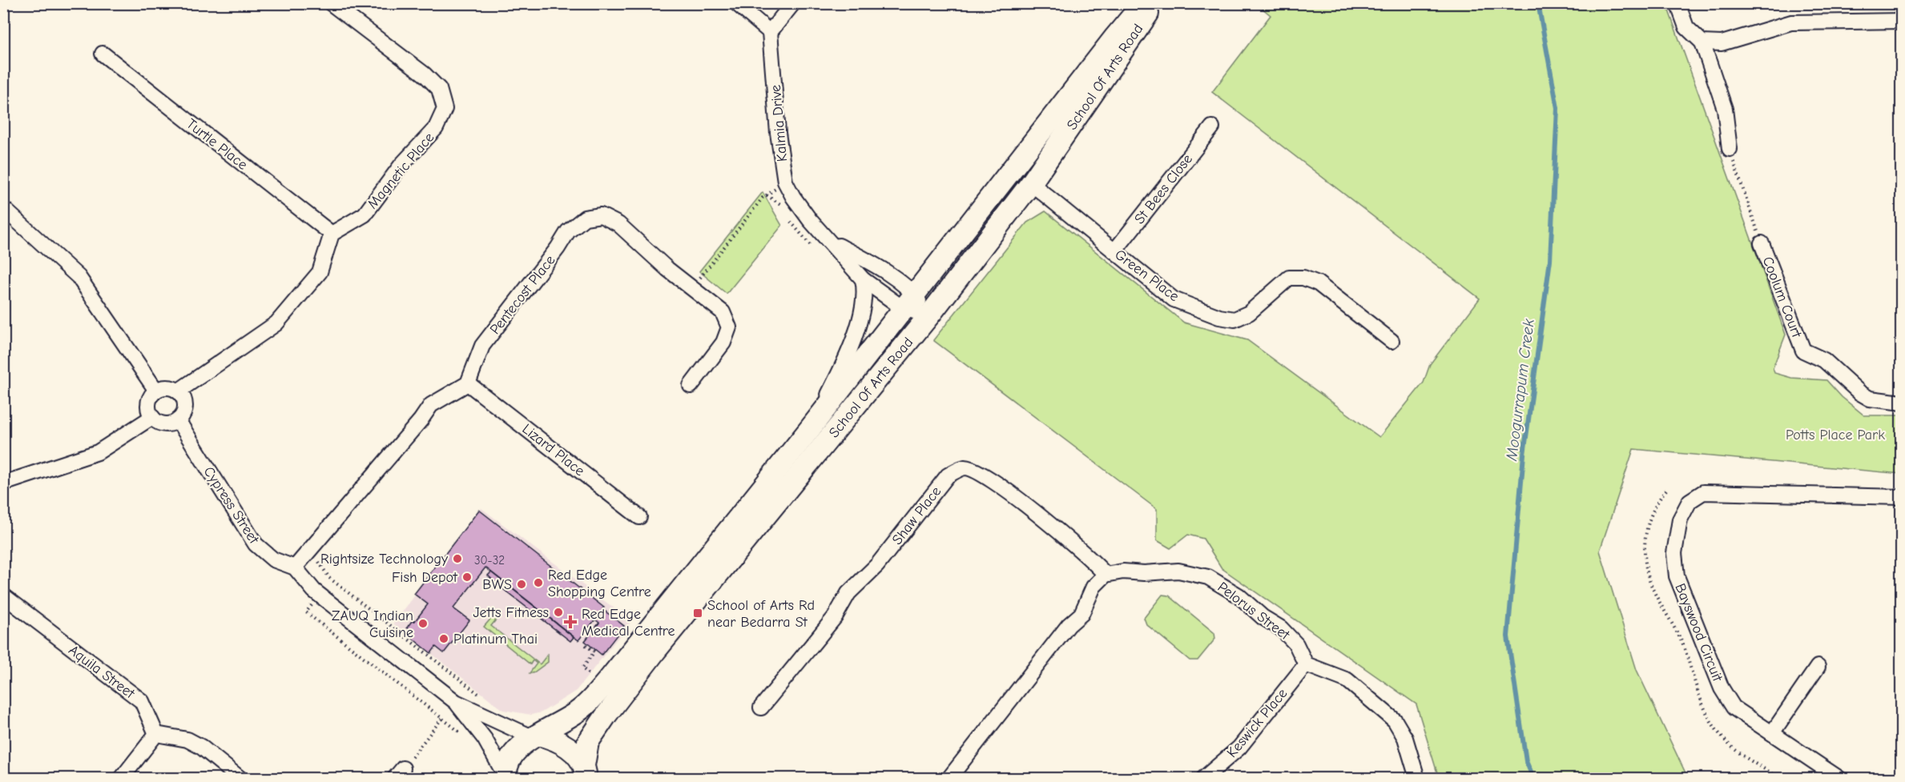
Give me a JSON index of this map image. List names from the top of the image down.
{
  "streets": {
    "street": [
      "School Of Arts Road",
      "Kalmia Drive",
      "Turtle Place",
      "Magnetic Place",
      "St Bees Close",
      "Green Place",
      "Pentecost Place",
      "Coolum Court",
      "Lizard Place",
      "Cypress Street",
      "Shaw Place",
      "Pelorus Street",
      "Bayswood Circuit",
      "Aquila Street",
      "Keswick Place"
    ]
  },
  "crossings": [
    ["School Of Arts Road", "Kalmia Drive"],
    ["School Of Arts Road", "Green Place"],
    ["School Of Arts Road", "Cypress Street"],
    ["Turtle Place", "Magnetic Place"],
    ["St Bees Close", "Green Place"],
    ["Pentecost Place", "Lizard Place"],
    ["Shaw Place", "Pelorus Street"],
    ["Pelorus Street", "Keswick Place"]
  ],
  "water": ["Moogurrapum Creek"],
  "parks": ["Potts Place Park"],
  "places": {
    "other": [
      "Rightsize Technology",
      "Fish Depot",
      "Red Edge Shopping Centre",
      "BWS",
      "Jetts Fitness",
      "ZAUQ Indian Cuisine",
      "Platinum Thai"
    ],
    "transit": ["School of Arts Rd near Bedarra St"],
    "health": ["Red Edge Medical Centre"]
  },
  "house_numbers": ["30-32"]
}
